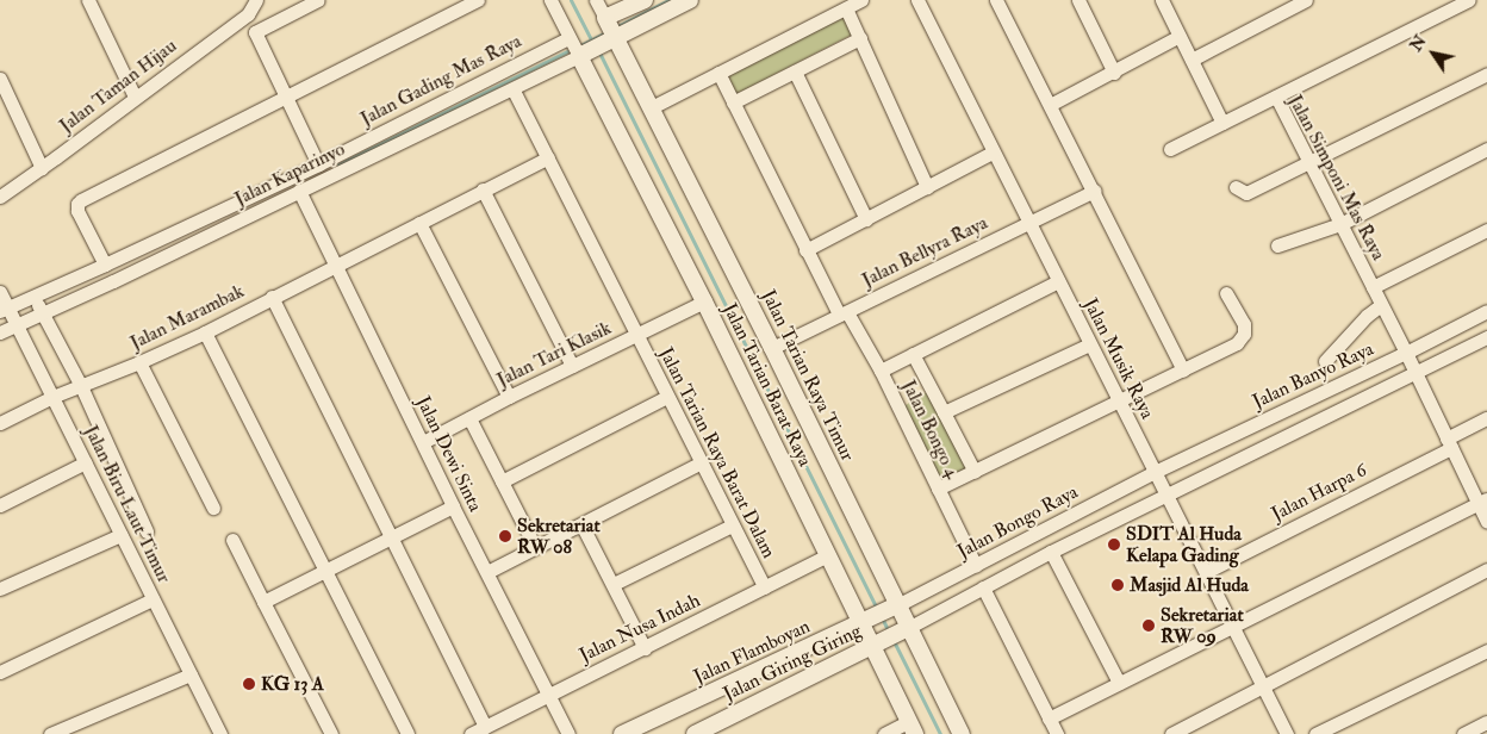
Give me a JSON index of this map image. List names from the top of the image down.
{
  "streets": {
    "street": [
      "Jalan Gading Mas Raya",
      "Jalan Taman Hijau",
      "Jalan Kaparinyo",
      "Jalan Simponi Mas Raya",
      "Jalan Bellyra Raya",
      "Jalan Marambak",
      "Jalan Tari Klasik",
      "Jalan Musik Raya",
      "Jalan Tarian Raya Timur",
      "Jalan Banyo Raya",
      "Jalan Tarian Barat Raya",
      "Jalan Bongo 4",
      "Jalan Tarian Raya Barat Dalam",
      "Jalan Dewi Sinta",
      "Jalan Harpa 6",
      "Jalan Biru Laut Timur",
      "Jalan Bongo Raya",
      "Jalan Nusa Indah",
      "Jalan Flamboyan",
      "Jalan Giring Giring"
    ]
  },
  "crossings": [
    ["Jalan Gading Mas Raya", "Jalan Biru Laut Timur"],
    ["Jalan Kaparinyo", "Jalan Tarian Barat Raya"],
    ["Jalan Kaparinyo", "Jalan Tarian Raya Barat Dalam"],
    ["Jalan Kaparinyo", "Jalan Dewi Sinta"],
    ["Jalan Kaparinyo", "Jalan Biru Laut Timur"],
    ["Jalan Simponi Mas Raya", "Jalan Banyo Raya"],
    ["Jalan Simponi Mas Raya", "Jalan Harpa 6"],
    ["Jalan Bellyra Raya", "Jalan Musik Raya"],
    ["Jalan Bellyra Raya", "Jalan Tarian Raya Timur"],
    ["Jalan Bellyra Raya", "Jalan Bongo 4"],
    ["Jalan Marambak", "Jalan Tarian Raya Barat Dalam"],
    ["Jalan Marambak", "Jalan Dewi Sinta"],
    ["Jalan Marambak", "Jalan Biru Laut Timur"],
    ["Jalan Tari Klasik", "Jalan Tarian Barat Raya"],
    ["Jalan Tari Klasik", "Jalan Tarian Raya Barat Dalam"],
    ["Jalan Tari Klasik", "Jalan Dewi Sinta"],
    ["Jalan Musik Raya", "Jalan Banyo Raya"],
    ["Jalan Musik Raya", "Jalan Harpa 6"],
    ["Jalan Musik Raya", "Jalan Bongo Raya"],
    ["Jalan Tarian Raya Timur", "Jalan Bongo Raya"],
    ["Jalan Tarian Raya Timur", "Jalan Flamboyan"],
    ["Jalan Tarian Raya Timur", "Jalan Giring Giring"],
    ["Jalan Banyo Raya", "Jalan Bongo Raya"],
    ["Jalan Tarian Barat Raya", "Jalan Nusa Indah"],
    ["Jalan Tarian Barat Raya", "Jalan Flamboyan"],
    ["Jalan Tarian Barat Raya", "Jalan Giring Giring"],
    ["Jalan Bongo 4", "Jalan Bongo Raya"],
    ["Jalan Tarian Raya Barat Dalam", "Jalan Nusa Indah"],
    ["Jalan Dewi Sinta", "Jalan Nusa Indah"],
    ["Jalan Bongo Raya", "Jalan Flamboyan"]
  ],
  "places": [
    "Sekretariat RW 08",
    "SDIT Al Huda Kelapa Gading",
    "Masjid Al Huda",
    "Sekretariat RW 09",
    "KG 13 A"
  ],
  "north": "top left"
}
